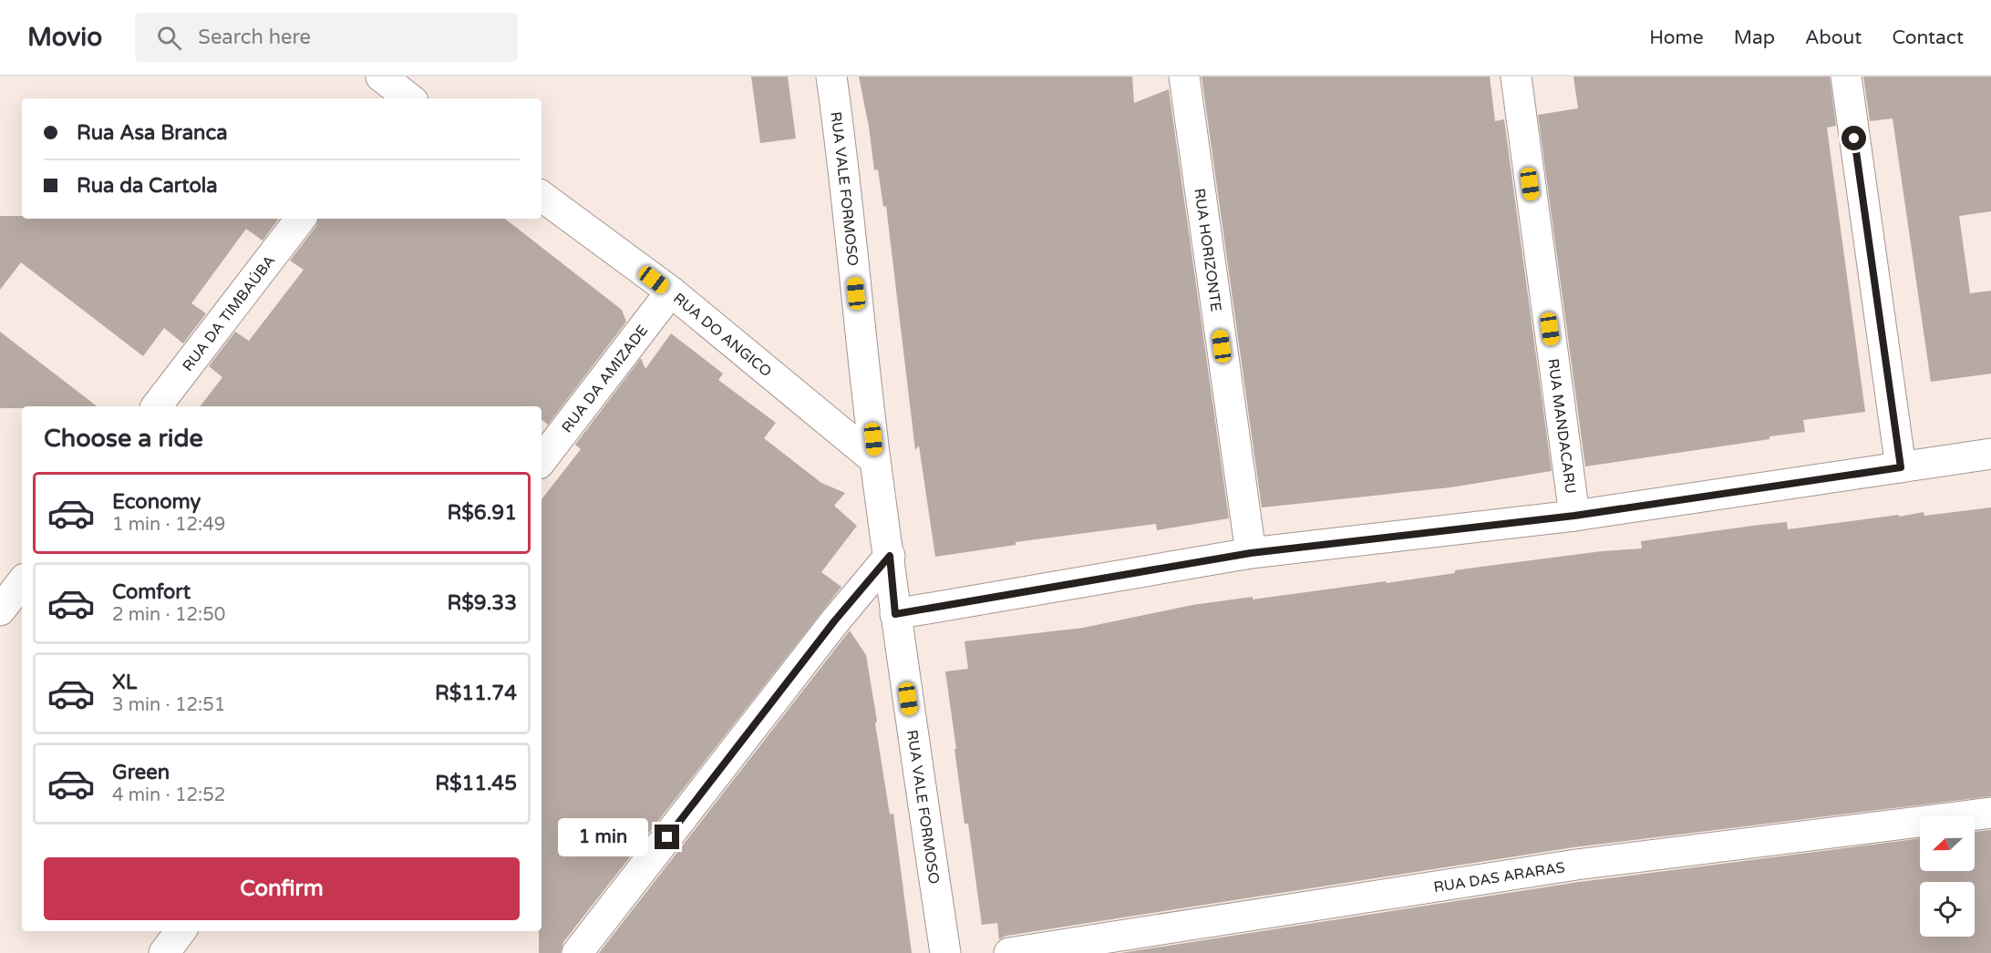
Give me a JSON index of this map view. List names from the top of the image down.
{
  "streets": {
    "street": [
      "RUA VALE FORMOSO",
      "RUA HORIZONTE",
      "RUA DA TIMBAÚBA",
      "RUA DO ANGICO",
      "RUA DA AMIZADE",
      "RUA MANDACARU",
      "RUA DAS ARARAS"
    ]
  },
  "crossings": [
    ["RUA VALE FORMOSO", "RUA DO ANGICO"],
    ["RUA DO ANGICO", "RUA DA AMIZADE"]
  ],
  "north": "left",
  "page": {
    "header": "Movio",
    "search": "Search here",
    "nav": [
      "Home",
      "Map",
      "About",
      "Contact"
    ],
    "banner": ["Rua Asa Branca", "Rua da Cartola"],
    "heading": "Choose a ride",
    "list": [
      {
        "name": "Economy",
        "note": "1 min · 12:49",
        "value": "R$6.91"
      },
      {
        "name": "Comfort",
        "note": "2 min · 12:50",
        "value": "R$9.33"
      },
      {
        "name": "XL",
        "note": "3 min · 12:51",
        "value": "R$11.74"
      },
      {
        "name": "Green",
        "note": "4 min · 12:52",
        "value": "R$11.45"
      }
    ],
    "bubble": "1 min",
    "buttons": "Confirm"
  }
}
